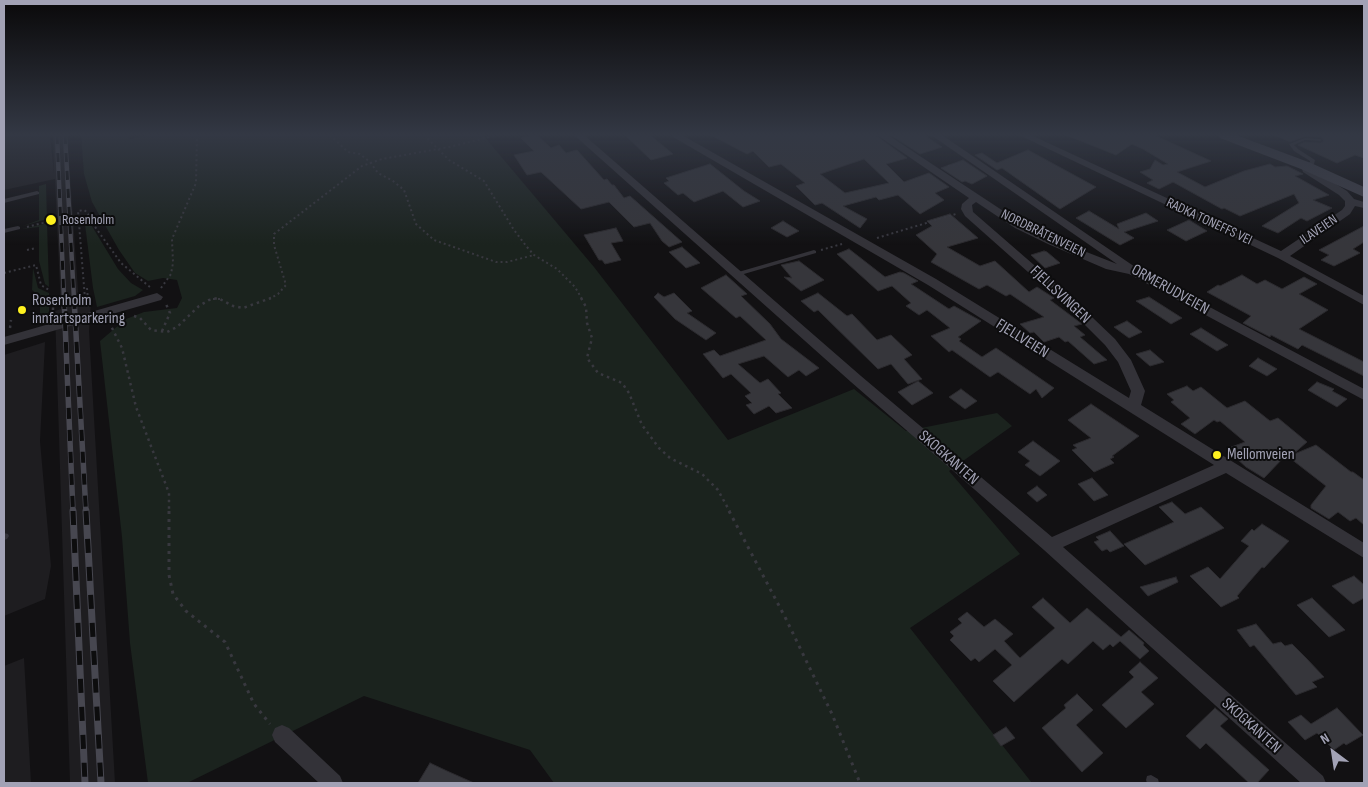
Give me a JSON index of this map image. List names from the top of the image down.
{
  "streets": {
    "street": [
      "RADKA TONEFFS VEI",
      "ILAVEIEN",
      "NORDBRÅTENVEIEN",
      "ORMERUDVEIEN",
      "FJELLSVINGEN",
      "FJELLVEIEN",
      "SKOGKANTEN"
    ]
  },
  "crossings": [
    ["RADKA TONEFFS VEI", "ILAVEIEN"],
    ["NORDBRÅTENVEIEN", "ORMERUDVEIEN"],
    ["FJELLSVINGEN", "FJELLVEIEN"]
  ],
  "places": ["Rosenholm", "Rosenholm innfartsparkering", "Mellomveien"],
  "north": "top left"
}
